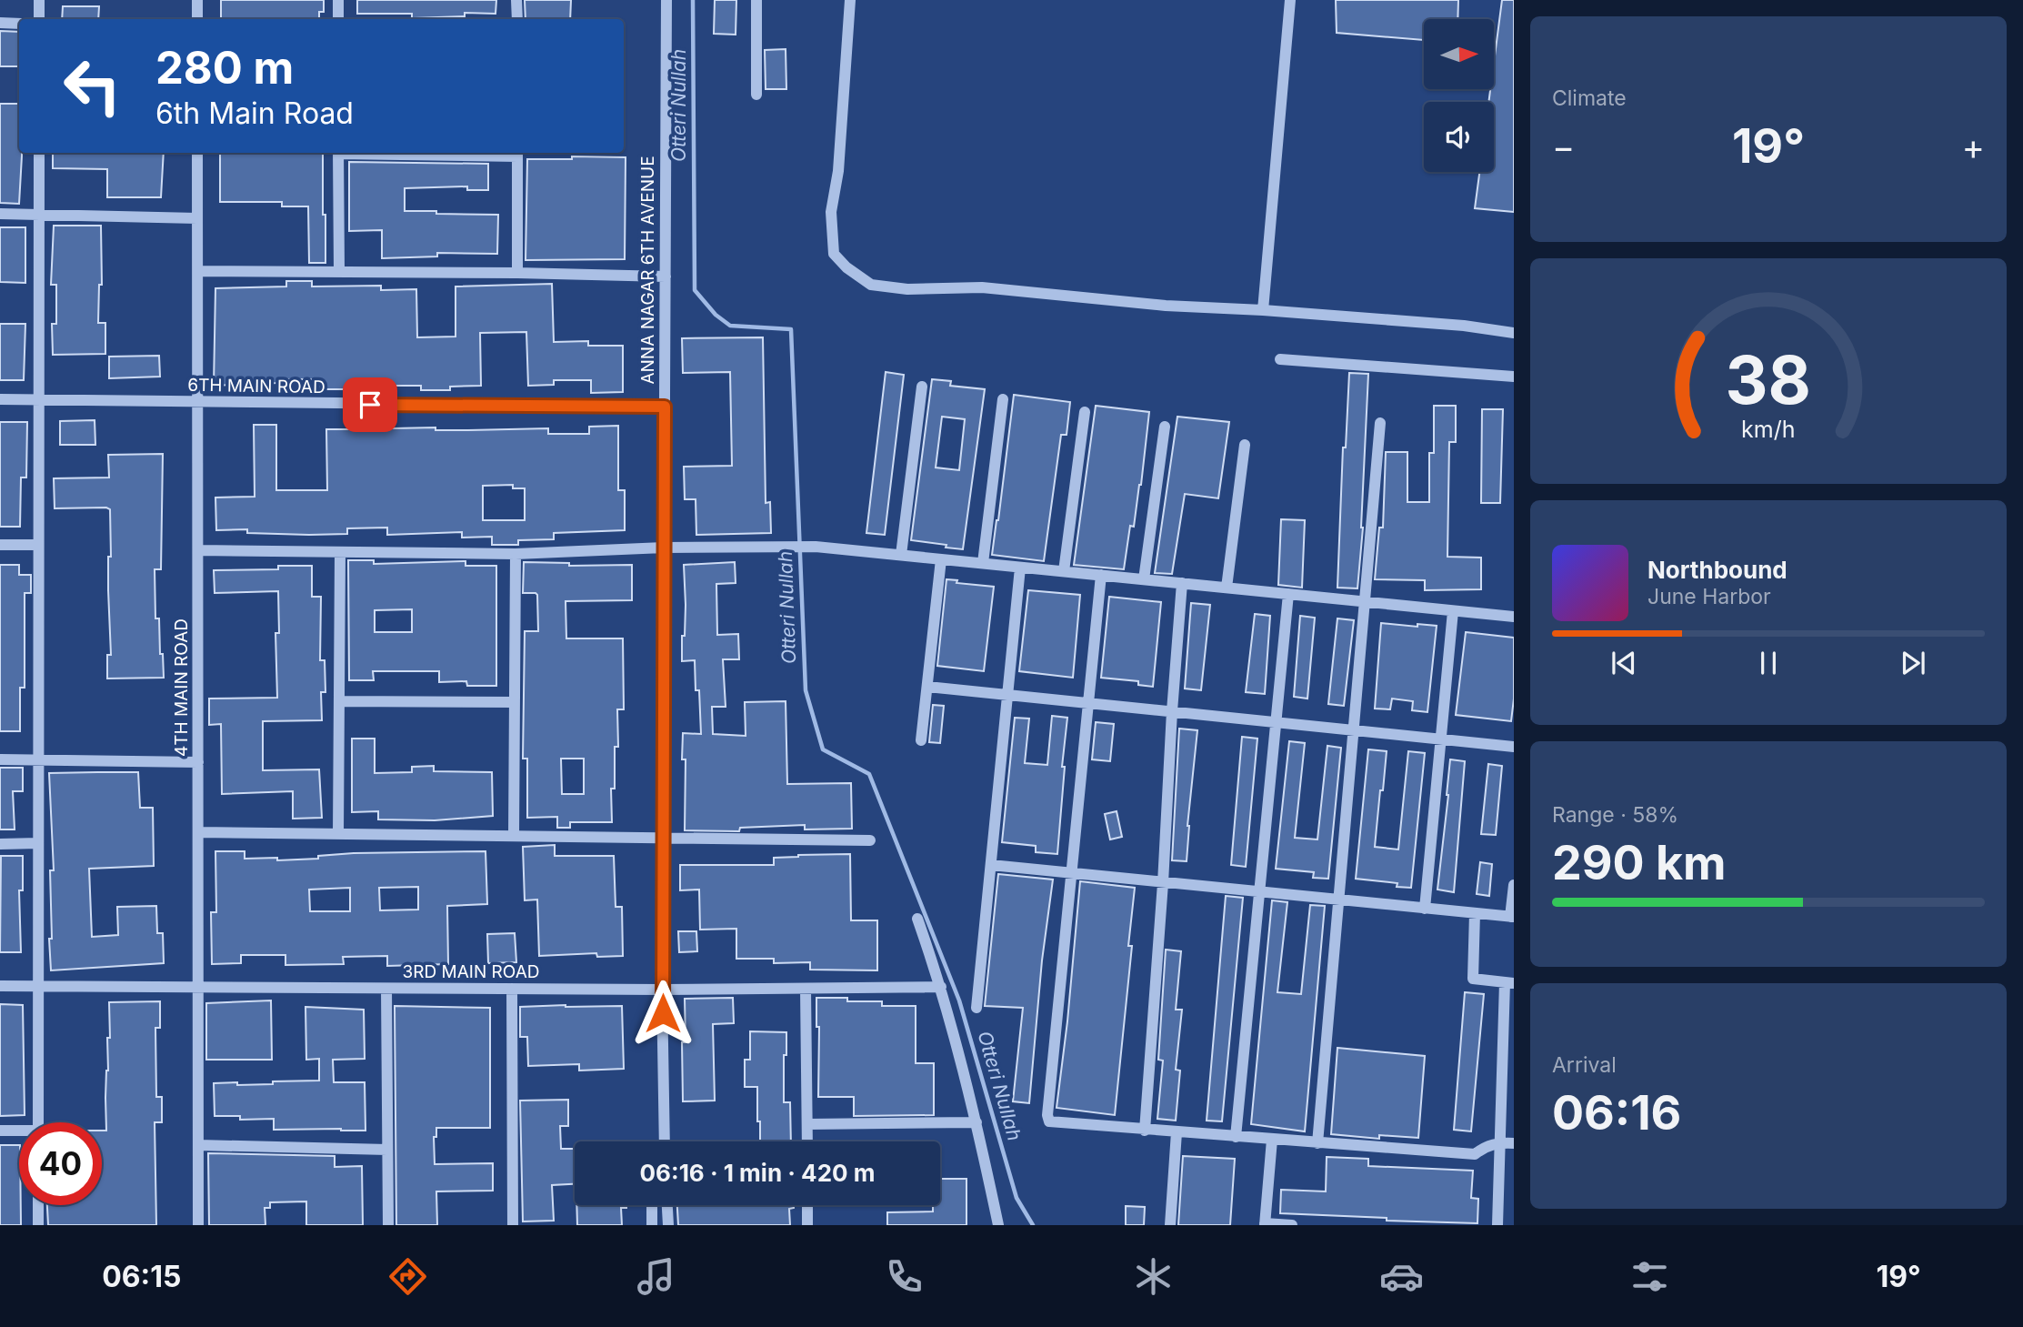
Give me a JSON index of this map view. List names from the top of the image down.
{
  "streets": {
    "street": [
      "ANNA NAGAR 6TH AVENUE",
      "6TH MAIN ROAD",
      "4TH MAIN ROAD",
      "3RD MAIN ROAD"
    ]
  },
  "crossings": [
    ["ANNA NAGAR 6TH AVENUE", "6TH MAIN ROAD"],
    ["ANNA NAGAR 6TH AVENUE", "3RD MAIN ROAD"],
    ["6TH MAIN ROAD", "4TH MAIN ROAD"],
    ["4TH MAIN ROAD", "3RD MAIN ROAD"]
  ],
  "water": ["Otteri Nullah"],
  "north": "right",
  "page": {
    "tile": [
      "Climate",
      ["Range · 58%", "290 km"],
      ["Arrival", "06:16"]
    ],
    "turn": ["280 m", "6th Main Road"],
    "heat": ["−", "19°", "+"],
    "song": ["Northbound", "June Harbor"],
    "limit": "40",
    "trip": "06:16 · 1 min · 420 m",
    "tabs": ["06:15", "19°"],
    "gauge": ["38", "km/h"]
  }
}
